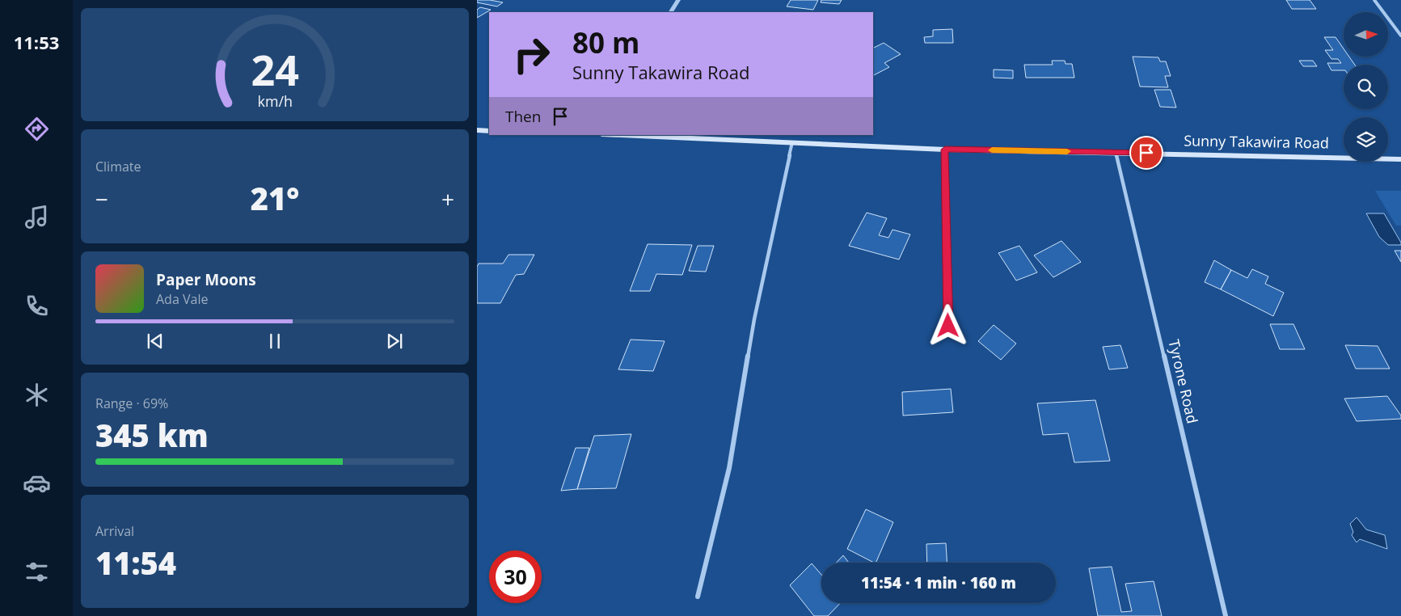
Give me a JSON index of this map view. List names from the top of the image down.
{
  "streets": {
    "main road": ["Sunny Takawira Road"],
    "street": ["Tyrone Road"]
  },
  "crossings": [
    ["Sunny Takawira Road", "Tyrone Road"]
  ],
  "north": "right",
  "page": {
    "tabs": "11:53",
    "turn": ["80 m", "Sunny Takawira Road"],
    "then": "Then",
    "tile": [
      "Climate",
      ["Range · 69%", "345 km"],
      ["Arrival", "11:54"]
    ],
    "heat": ["−", "21°", "+"],
    "song": ["Paper Moons", "Ada Vale"],
    "limit": "30",
    "trip": "11:54 · 1 min · 160 m",
    "gauge": ["24", "km/h"]
  }
}
